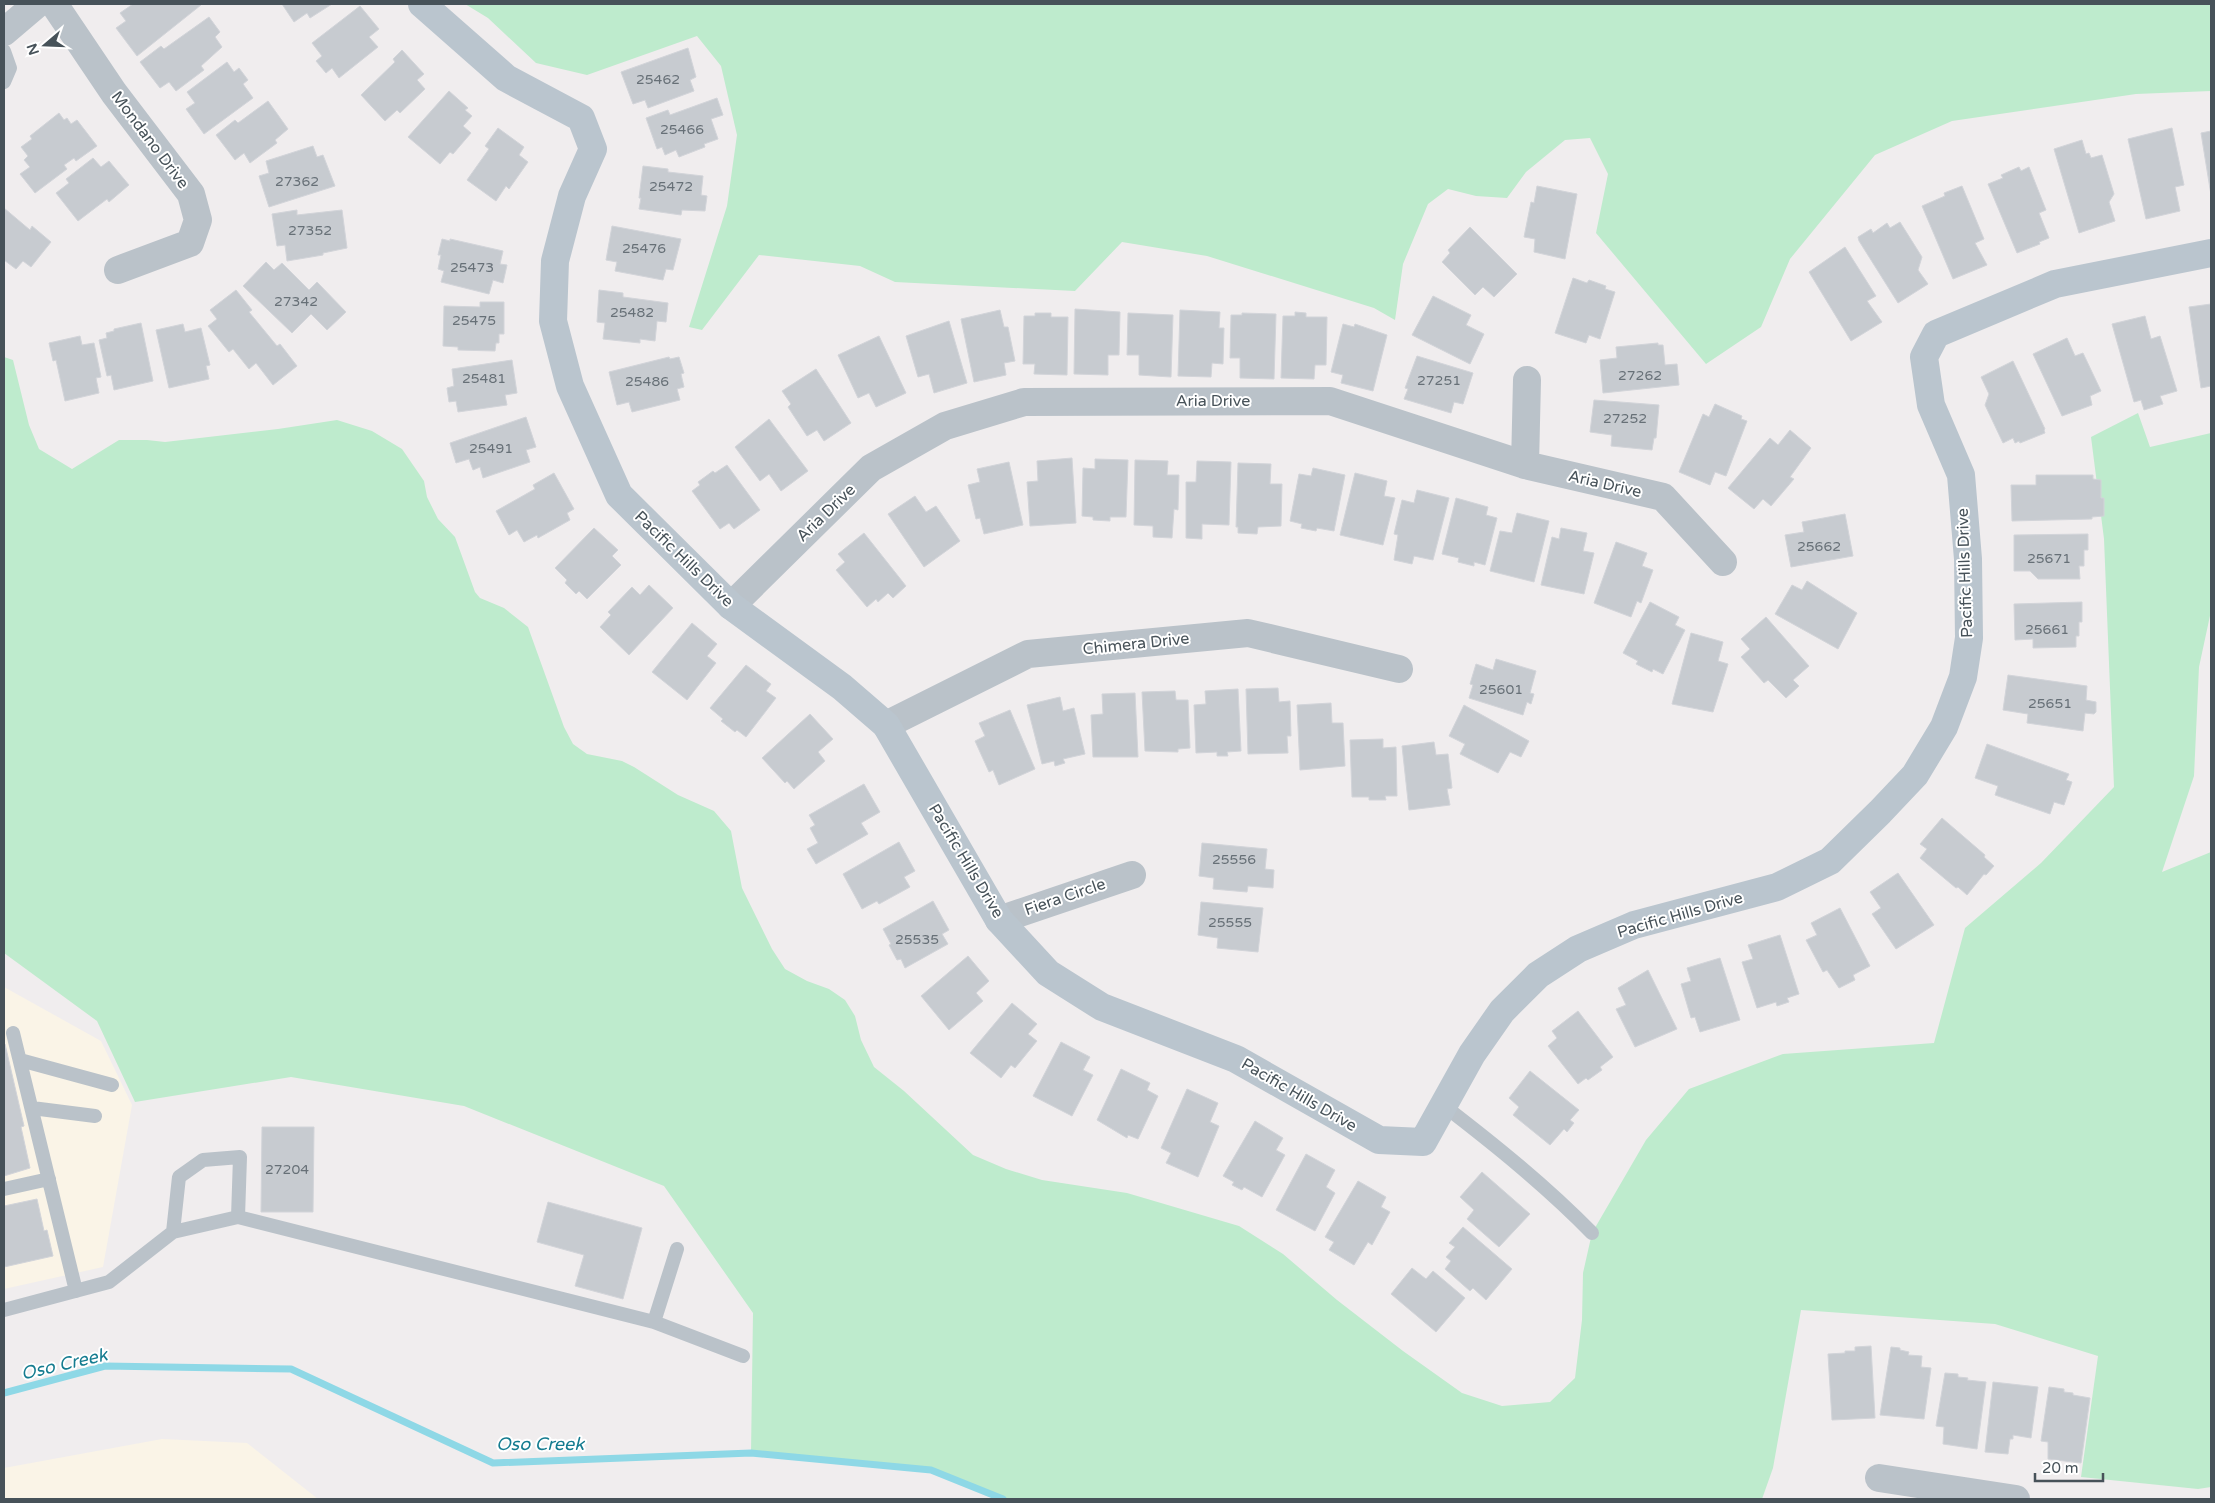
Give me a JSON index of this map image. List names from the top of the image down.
{
  "streets": {
    "street": [
      "Mondano Drive",
      "Aria Drive",
      "Pacific Hills Drive",
      "Chimera Drive",
      "Fiera Circle"
    ]
  },
  "crossings": [
    ["Aria Drive", "Pacific Hills Drive"],
    ["Pacific Hills Drive", "Chimera Drive"],
    ["Pacific Hills Drive", "Fiera Circle"]
  ],
  "water": ["Oso Creek"],
  "house_numbers": [
    "25462",
    "25466",
    "27362",
    "25472",
    "27352",
    "25476",
    "25473",
    "27342",
    "25482",
    "25475",
    "27262",
    "25481",
    "27251",
    "25486",
    "27252",
    "25491",
    "25662",
    "25671",
    "25661",
    "25601",
    "25651",
    "25556",
    "25555",
    "25535",
    "27204"
  ],
  "scale_bar": "20 m",
  "north": "left"
}
